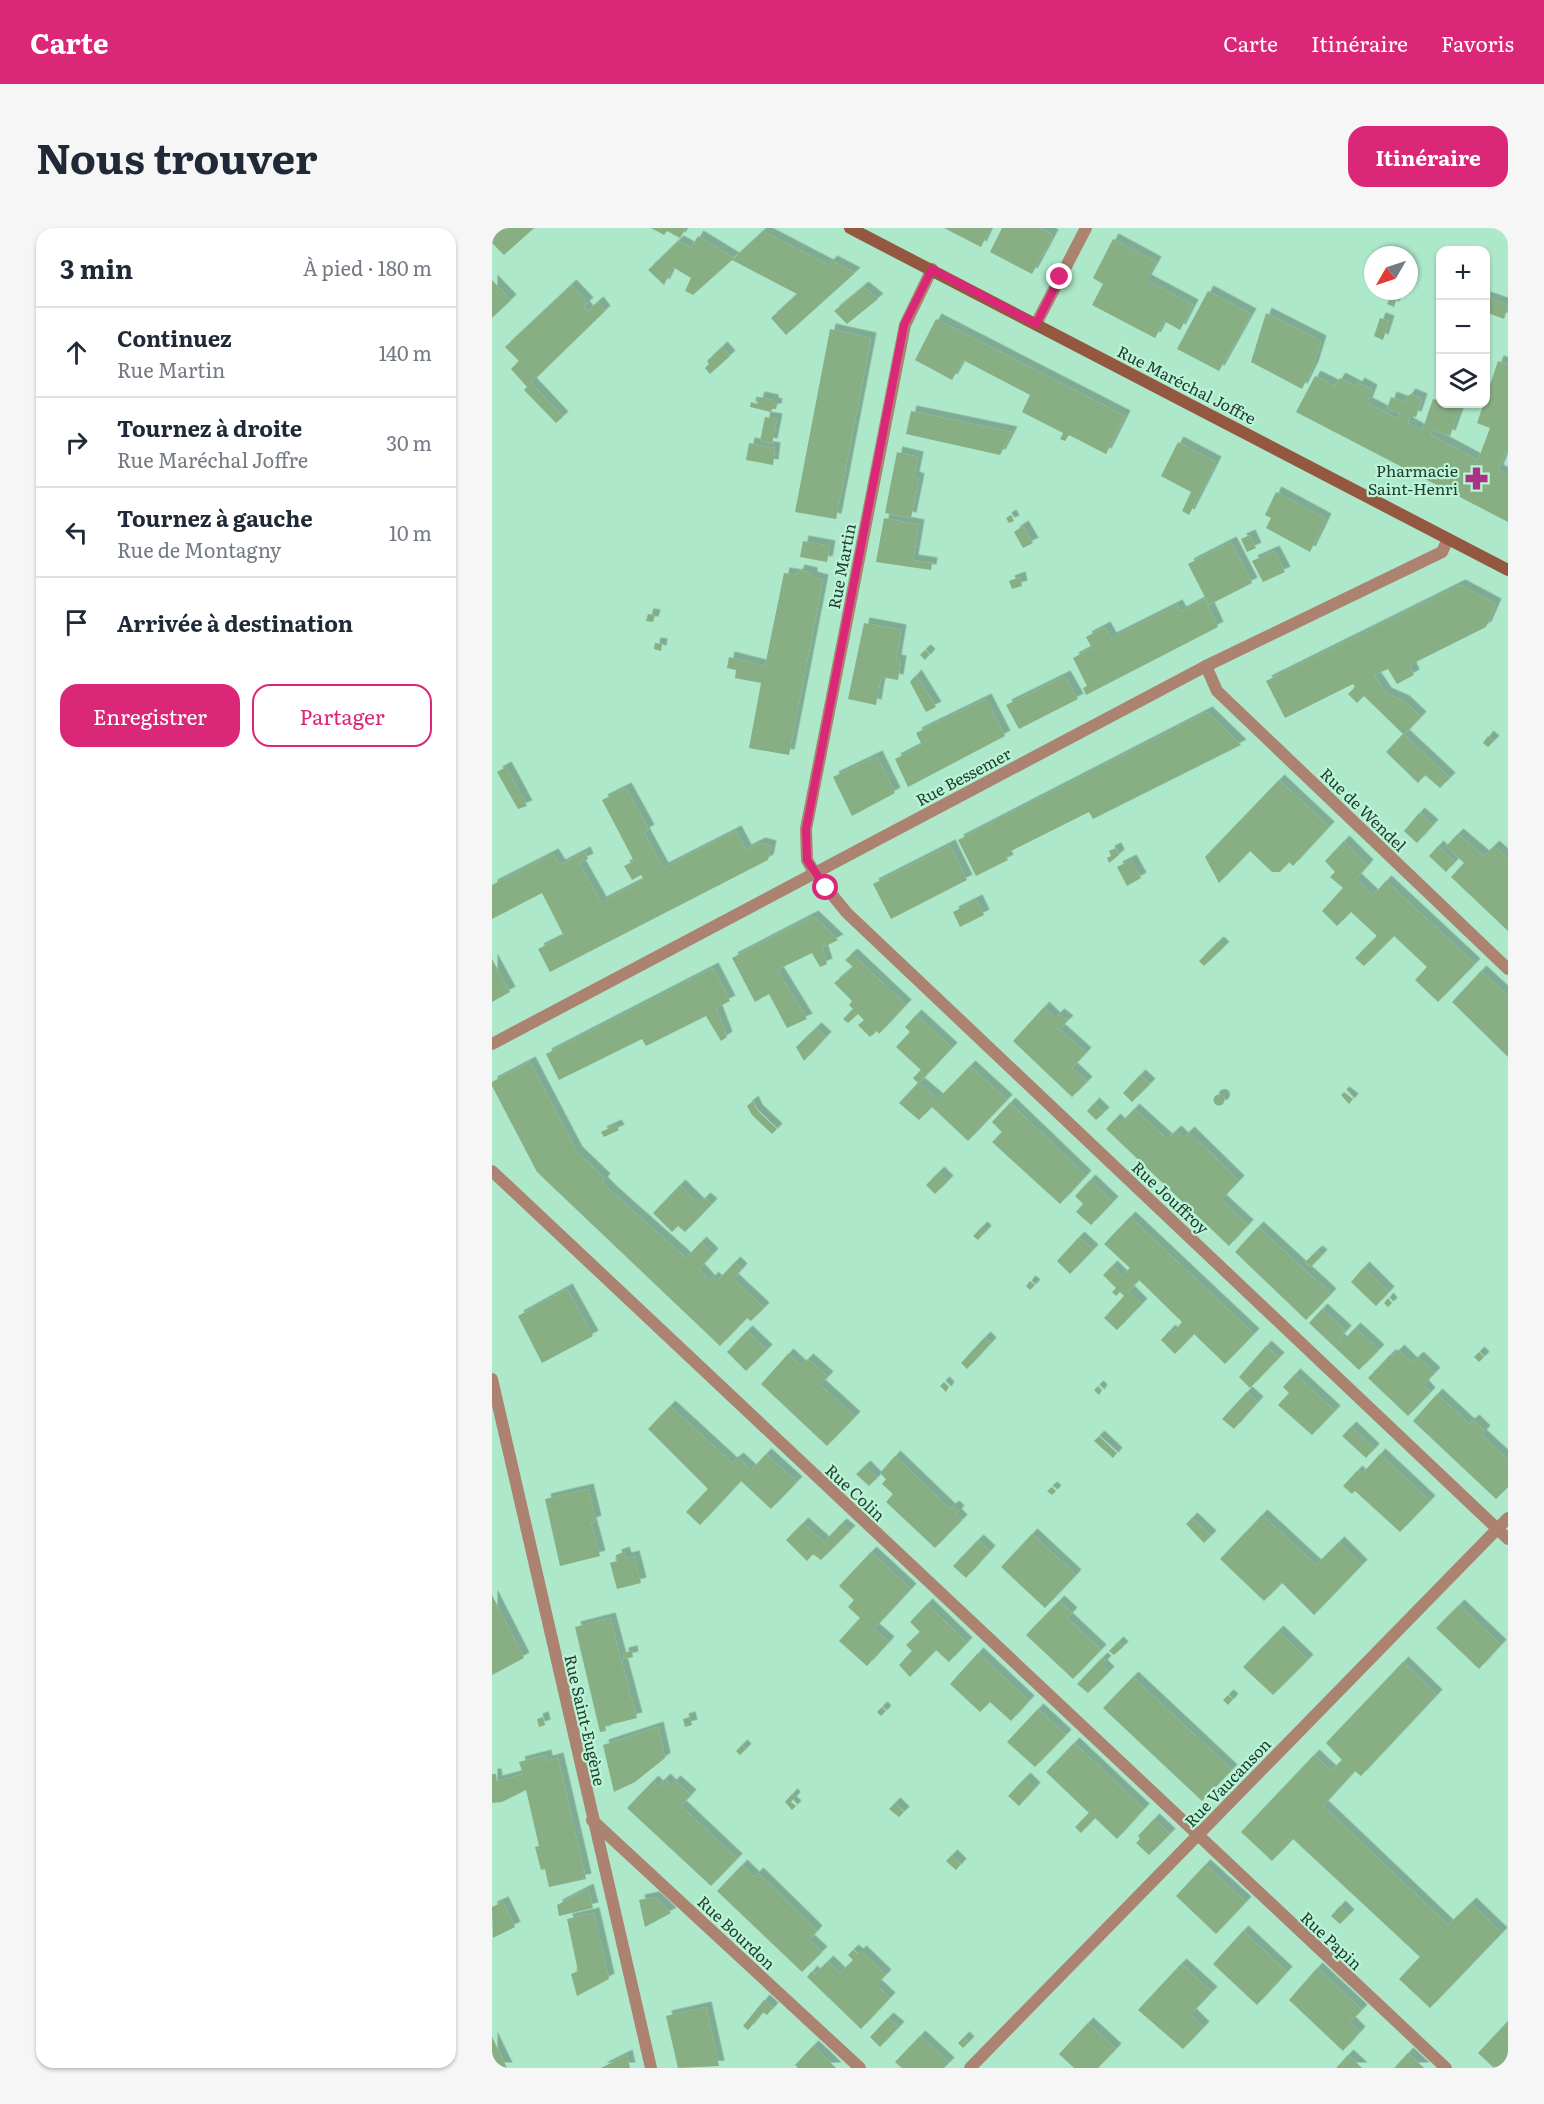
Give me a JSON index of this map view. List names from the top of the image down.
{
  "streets": {
    "main road": ["Rue Maréchal Joffre"],
    "street": [
      "Rue Martin",
      "Rue Bessemer",
      "Rue de Wendel",
      "Rue Jouffroy",
      "Rue Colin",
      "Rue Saint-Eugène",
      "Rue Vaucanson",
      "Rue Bourdon",
      "Rue Papin"
    ]
  },
  "crossings": [
    ["Rue Maréchal Joffre", "Rue Martin"],
    ["Rue Maréchal Joffre", "Rue Bessemer"],
    ["Rue Martin", "Rue Bessemer"],
    ["Rue Martin", "Rue Jouffroy"],
    ["Rue Bessemer", "Rue de Wendel"],
    ["Rue Bessemer", "Rue Jouffroy"],
    ["Rue Jouffroy", "Rue Vaucanson"],
    ["Rue Colin", "Rue Vaucanson"],
    ["Rue Colin", "Rue Papin"],
    ["Rue Saint-Eugène", "Rue Bourdon"],
    ["Rue Vaucanson", "Rue Papin"]
  ],
  "places": {
    "pharmacy": ["Pharmacie Saint-Henri"]
  },
  "north": "bottom left",
  "page": {
    "header": "Carte",
    "nav": ["Carte", "Itinéraire", "Favoris"],
    "title": "Nous trouver",
    "buttons": [
      "Itinéraire",
      ["Enregistrer", "Partager"]
    ],
    "heading": ["3 min", "À pied · 180 m"],
    "map_buttons": ["+", "−"],
    "list": [
      ["Continuez", "Rue Martin", "140 m"],
      ["Tournez à droite", "Rue Maréchal Joffre", "30 m"],
      ["Tournez à gauche", "Rue de Montagny", "10 m"],
      "Arrivée à destination"
    ]
  }
}
